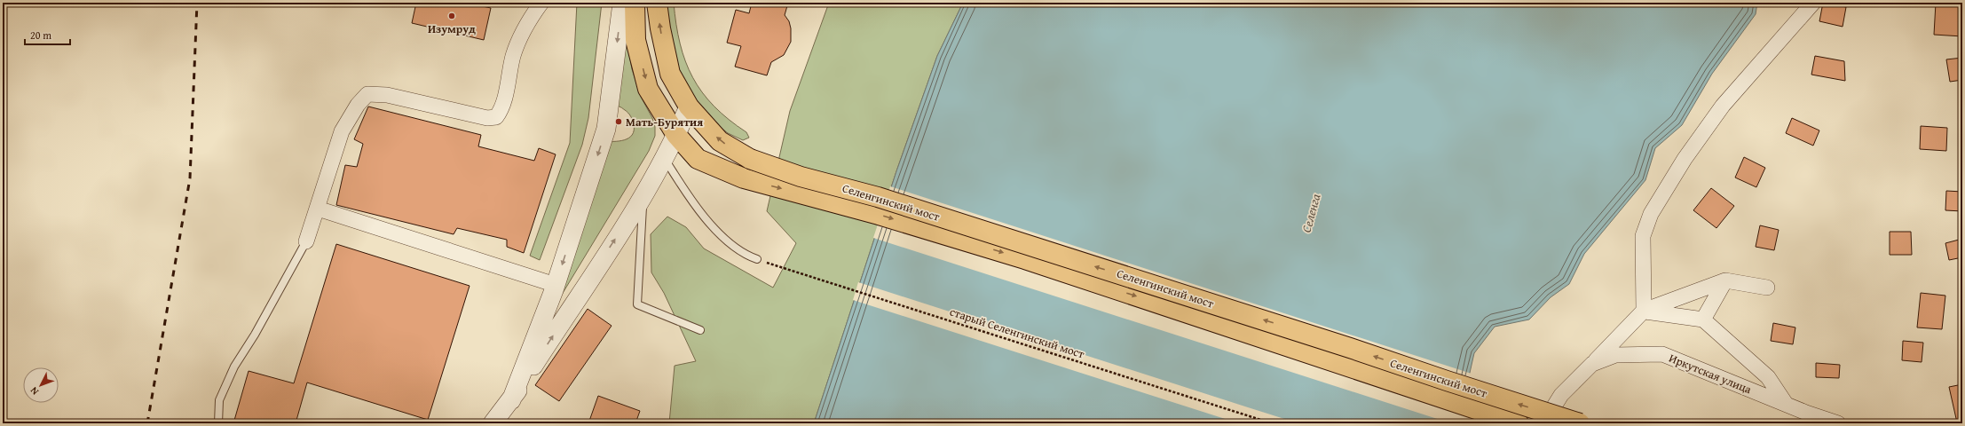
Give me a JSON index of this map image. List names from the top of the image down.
{
  "streets": {
    "main road": ["Селенгинский мост"],
    "street": ["Иркутская улица"],
    "path": ["старый Селенгинский мост"]
  },
  "water": ["Селенга"],
  "places": ["Изумруд", "Мать-Бурятия"],
  "scale_bar": "20 m",
  "north": "bottom left"
}
